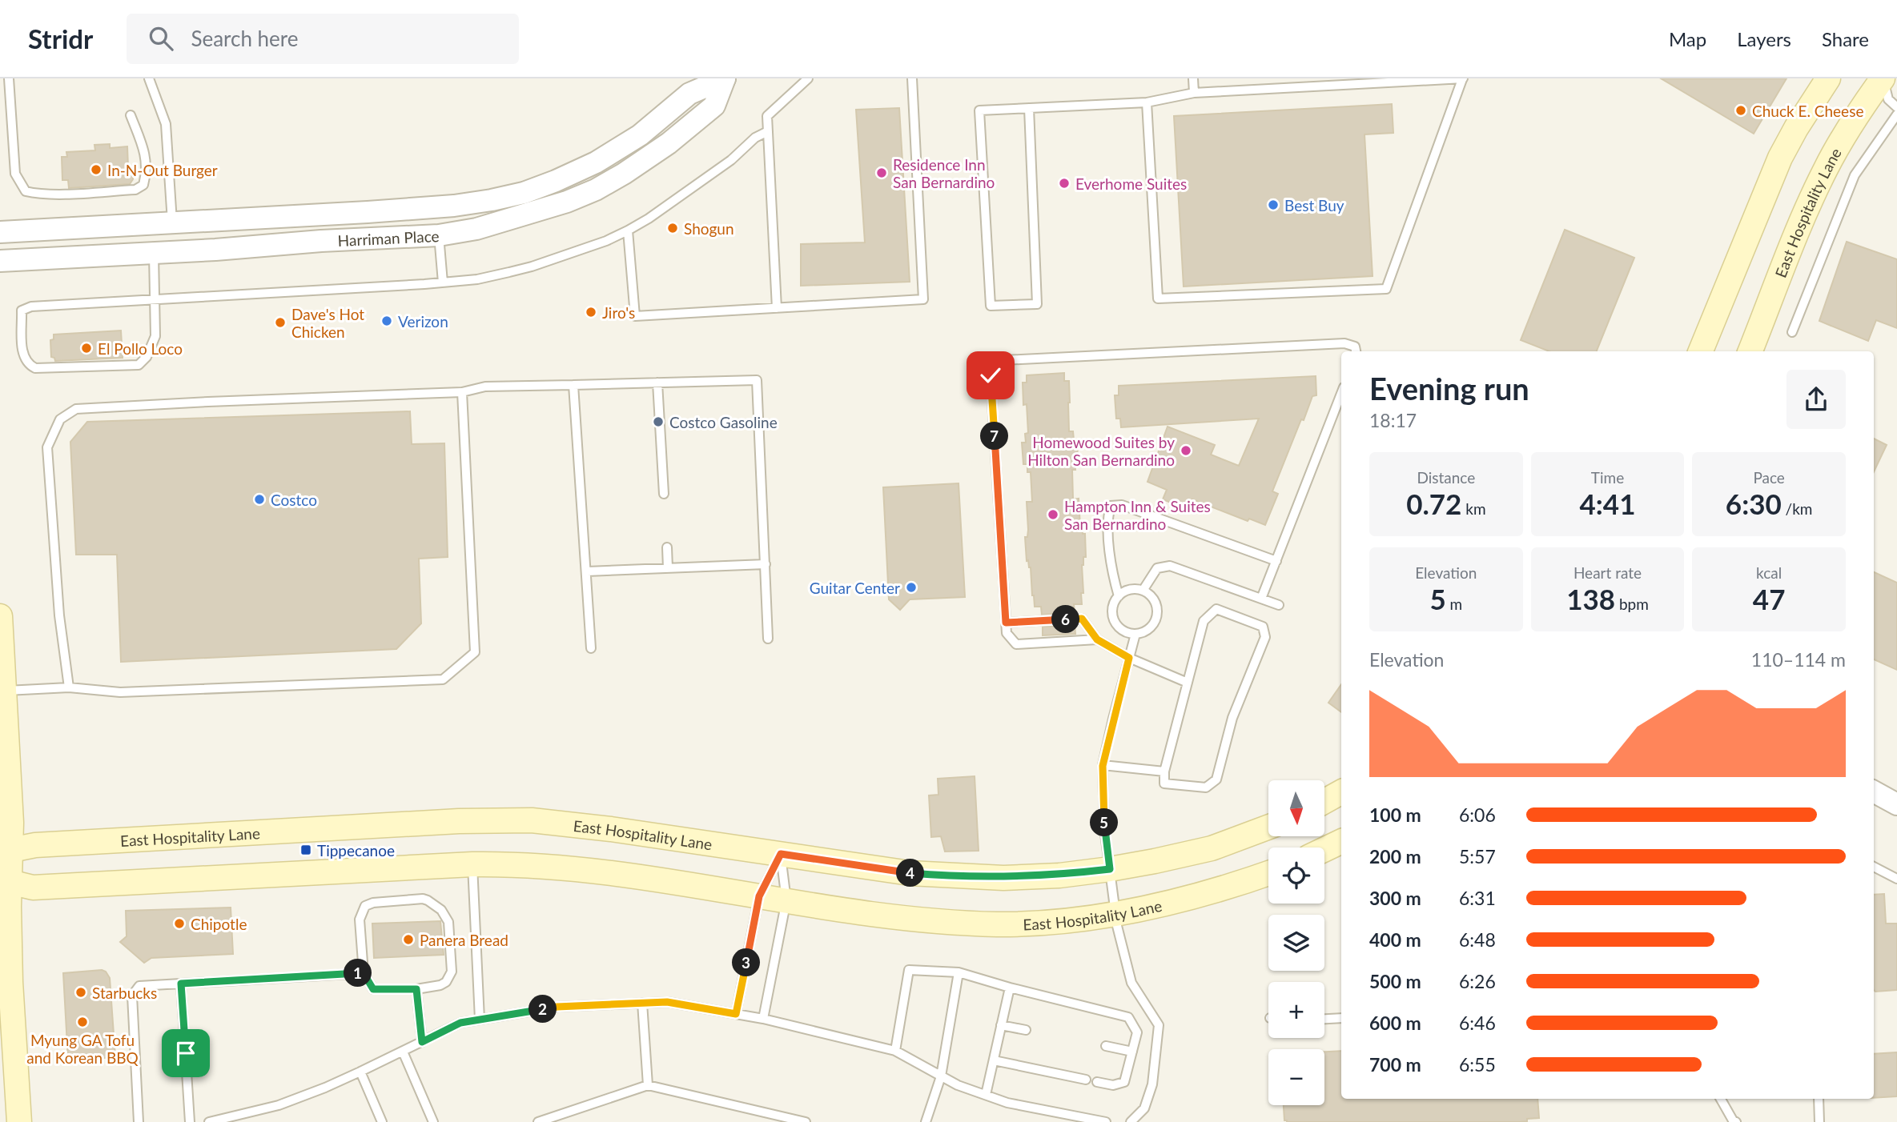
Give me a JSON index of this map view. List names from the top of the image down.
{
  "streets": {
    "main road": ["East Hospitality Lane"],
    "street": ["Harriman Place"]
  },
  "places": {
    "other": [
      "Chuck E. Cheese",
      "In-N-Out Burger",
      "Residence Inn San Bernardino",
      "Everhome Suites",
      "Best Buy",
      "Shogun",
      "Jiro's",
      "Verizon",
      "Dave's Hot Chicken",
      "El Pollo Loco",
      "Costco Gasoline",
      "Homewood Suites by Hilton San Bernardino",
      "Costco",
      "Hampton Inn & Suites San Bernardino",
      "Guitar Center",
      "Chipotle",
      "Panera Bread",
      "Starbucks",
      "Myung GA Tofu and Korean BBQ"
    ],
    "transit": ["Tippecanoe"]
  },
  "north": "bottom",
  "page": {
    "header": "Stridr",
    "search": "Search here",
    "nav": ["Map", "Layers", "Share"],
    "heading": ["Evening run", "18:17"],
    "pins": [
      "7",
      "6",
      "5",
      "4",
      "3",
      "1",
      "2"
    ],
    "stats": [
      ["Distance", "0.72 km"],
      ["Time", "4:41"],
      ["Pace", "6:30 /km"],
      ["Elevation", "5 m"],
      ["Heart rate", "138 bpm"],
      ["kcal", "47"]
    ],
    "chart": ["Elevation", "110–114 m"],
    "map_buttons": ["+", "−"],
    "list": [
      {
        "name": "100 m",
        "note": "6:06"
      },
      {
        "name": "200 m",
        "note": "5:57"
      },
      {
        "name": "300 m",
        "note": "6:31"
      },
      {
        "name": "400 m",
        "note": "6:48"
      },
      {
        "name": "500 m",
        "note": "6:26"
      },
      {
        "name": "600 m",
        "note": "6:46"
      },
      {
        "name": "700 m",
        "note": "6:55"
      }
    ]
  }
}
